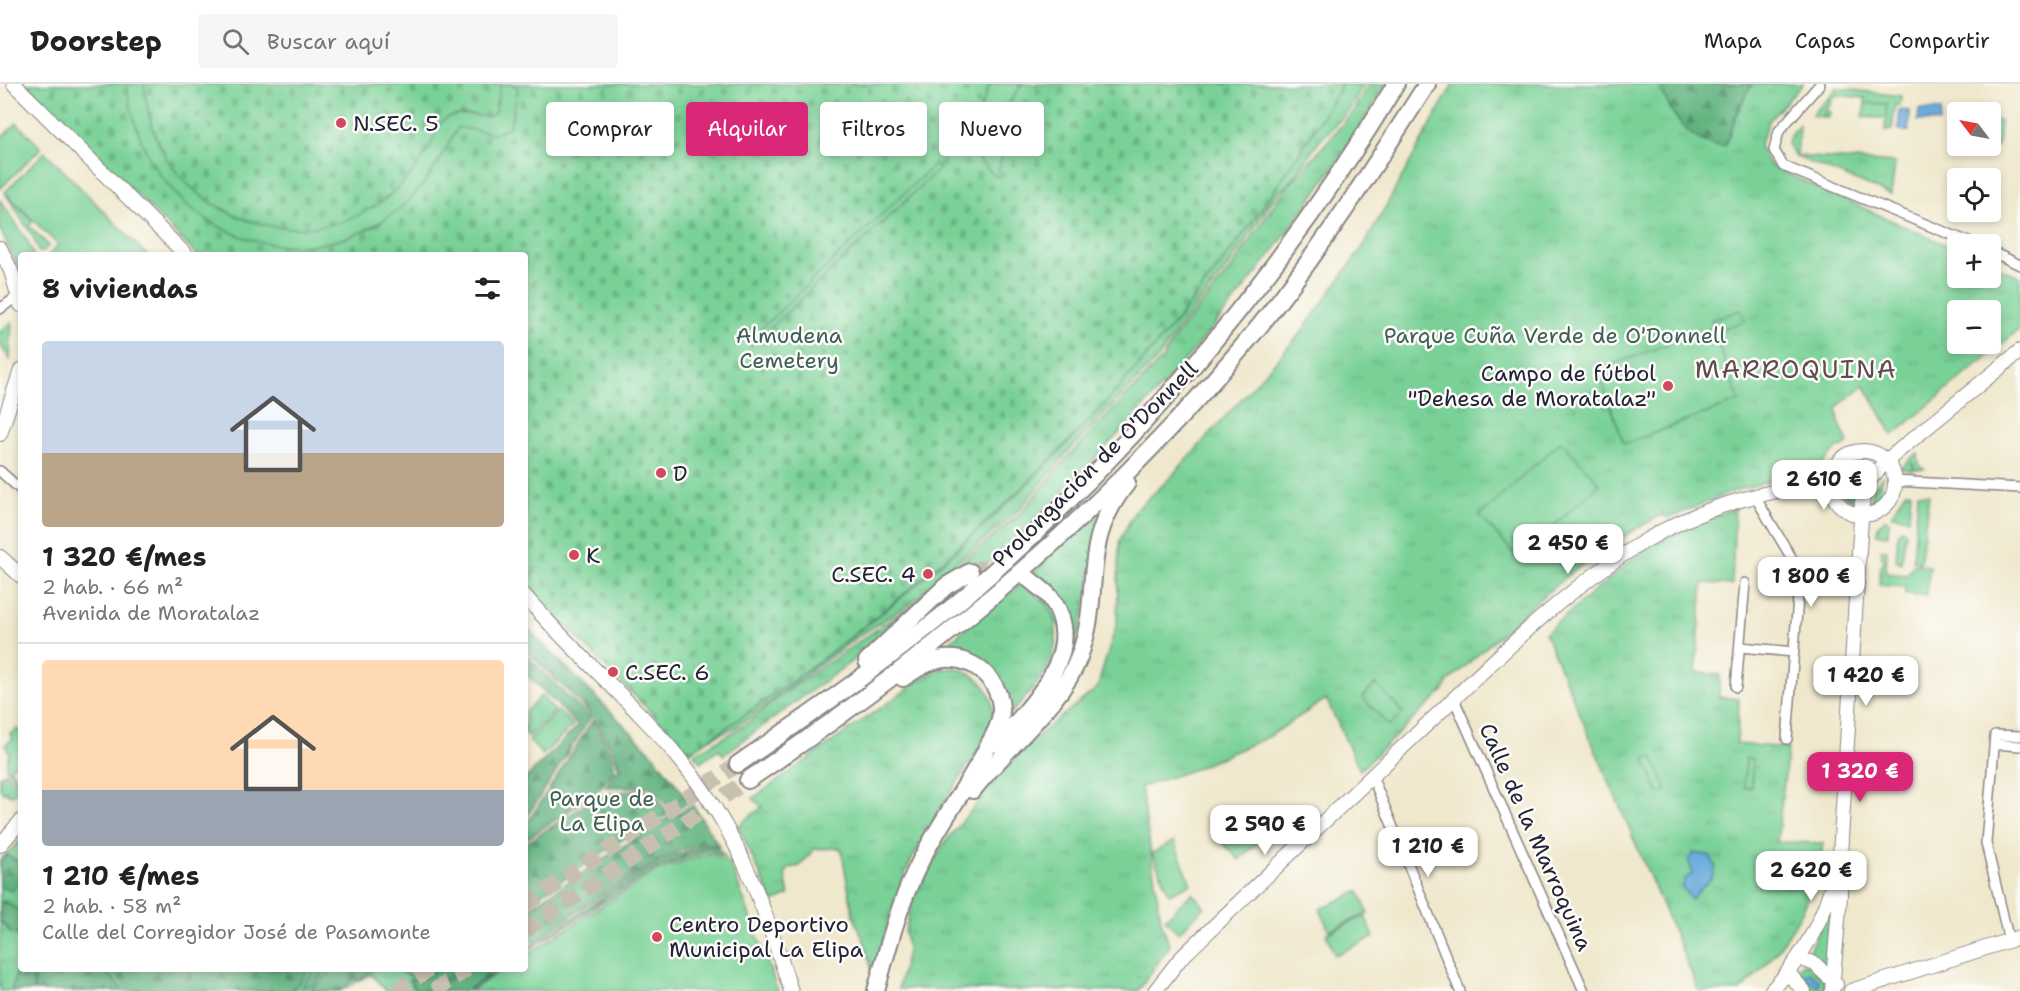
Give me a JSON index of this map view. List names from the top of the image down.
{
  "streets": {
    "highway": ["Prolongación de O'Donnell"],
    "street": ["Calle de la Marroquina"]
  },
  "districts": ["MARROQUINA"],
  "parks": ["Almudena Cemetery", "Parque Cuña Verde de O'Donnell", "Parque de La Elipa"],
  "places": [
    "N.SEC. 5",
    "Campo de fútbol \"Dehesa de Moratalaz\"",
    "D",
    "K",
    "C.SEC. 4",
    "C.SEC. 6",
    "Centro Deportivo Municipal La Elipa"
  ],
  "north": "top left",
  "page": {
    "header": "Doorstep",
    "search": "Buscar aquí",
    "nav": ["Mapa", "Capas", "Compartir"],
    "map_buttons": ["+", "−"],
    "chip": [
      "Comprar",
      "Alquilar",
      "Filtros",
      "Nuevo"
    ],
    "heading": "8 viviendas",
    "list": [
      {
        "name": "1 320 €/mes",
        "note": "2 hab. · 66 m² · Avenida de Moratalaz"
      },
      {
        "name": "1 210 €/mes",
        "note": "2 hab. · 58 m² · Calle del Corregidor José de Pasamonte"
      }
    ],
    "price": [
      "2 610 €",
      "2 450 €",
      "1 800 €",
      "1 420 €",
      "1 320 €",
      "2 590 €",
      "1 210 €",
      "2 620 €"
    ]
  }
}
